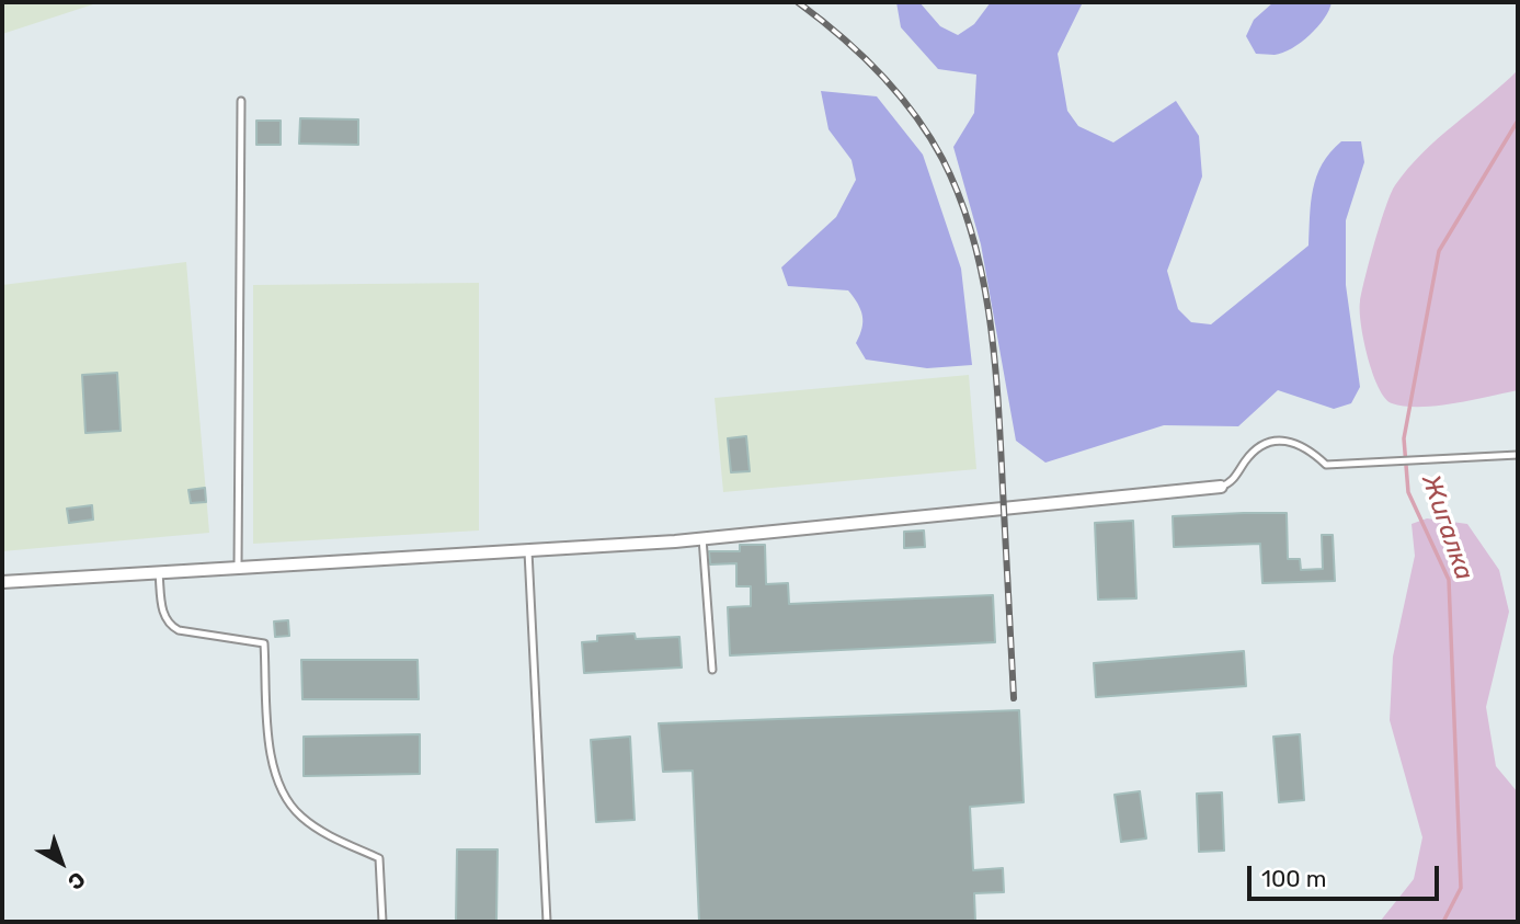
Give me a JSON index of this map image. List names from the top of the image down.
{
  "water": ["Жигалка"],
  "scale_bar": "100 m",
  "north": "bottom right"
}
